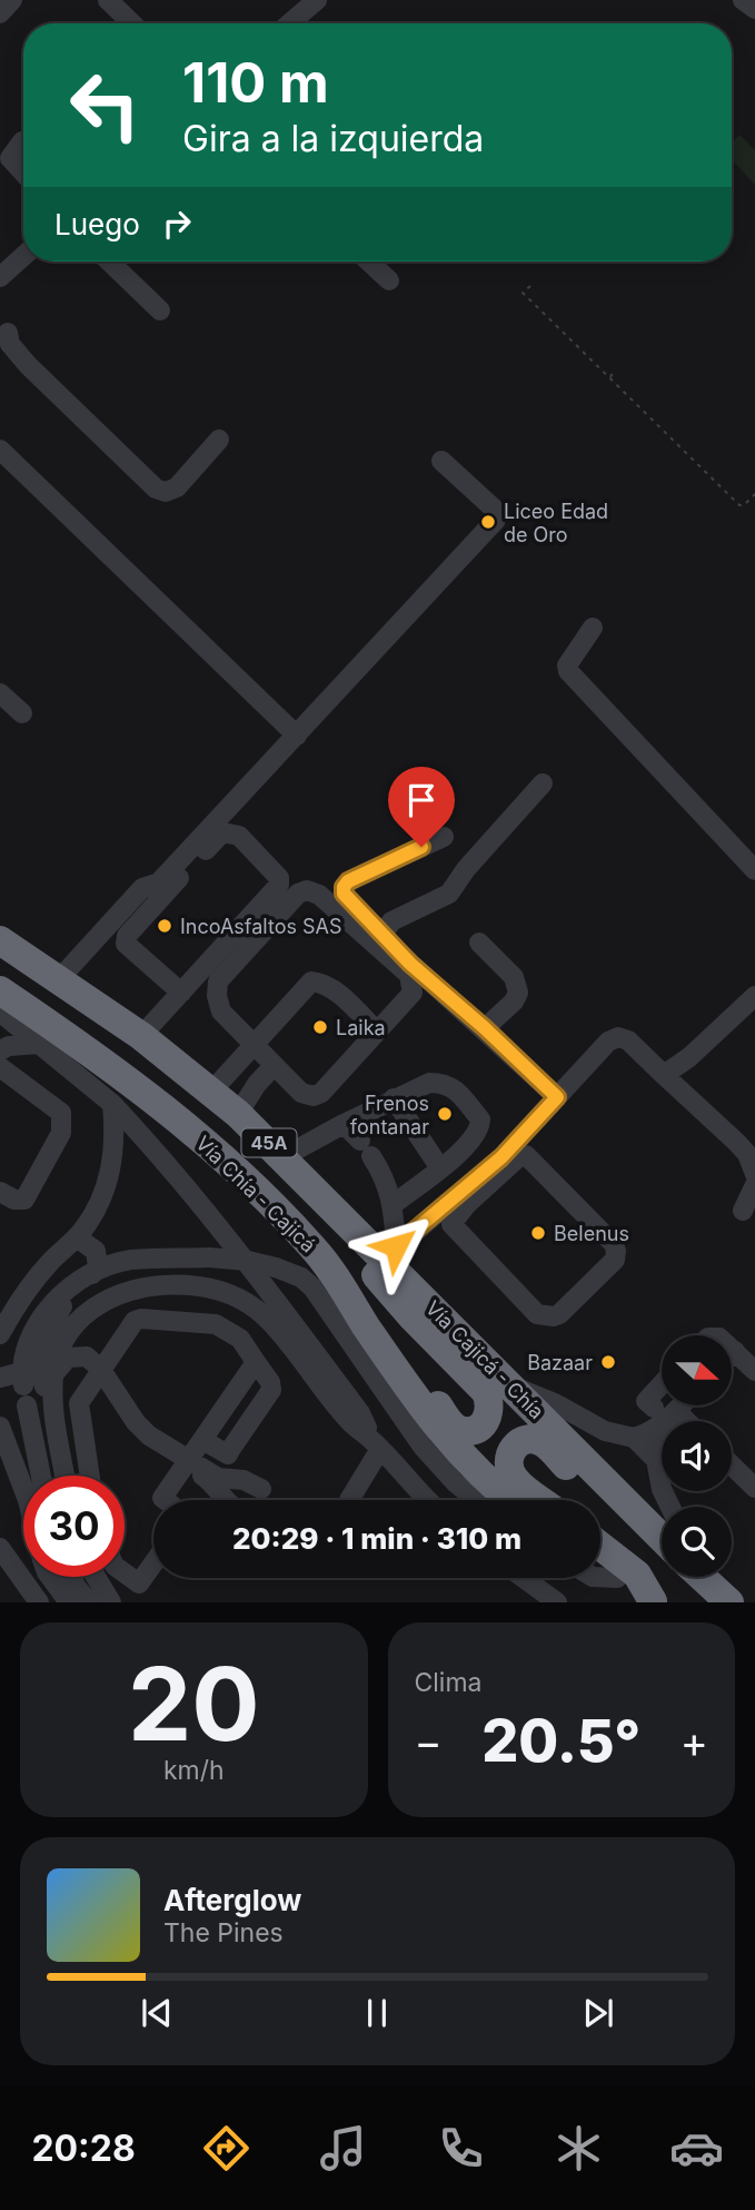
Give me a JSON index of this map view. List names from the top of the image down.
{
  "streets": {
    "highway": ["45A", "Vía Chía - Cajicá", "Vía Cajicá - Chía"]
  },
  "places": [
    "Liceo Edad de Oro",
    "IncoAsfaltos SAS",
    "Laika",
    "Frenos fontanar",
    "Belenus",
    "Bazaar"
  ],
  "north": "right",
  "page": {
    "turn": ["110 m", "Gira a la izquierda"],
    "then": "Luego",
    "limit": "30",
    "trip": "20:29 · 1 min · 310 m",
    "tile": [
      ["20", "km/h"],
      "Clima"
    ],
    "heat": ["−", "20.5°", "+"],
    "song": ["Afterglow", "The Pines"],
    "tabs": "20:28"
  }
}
